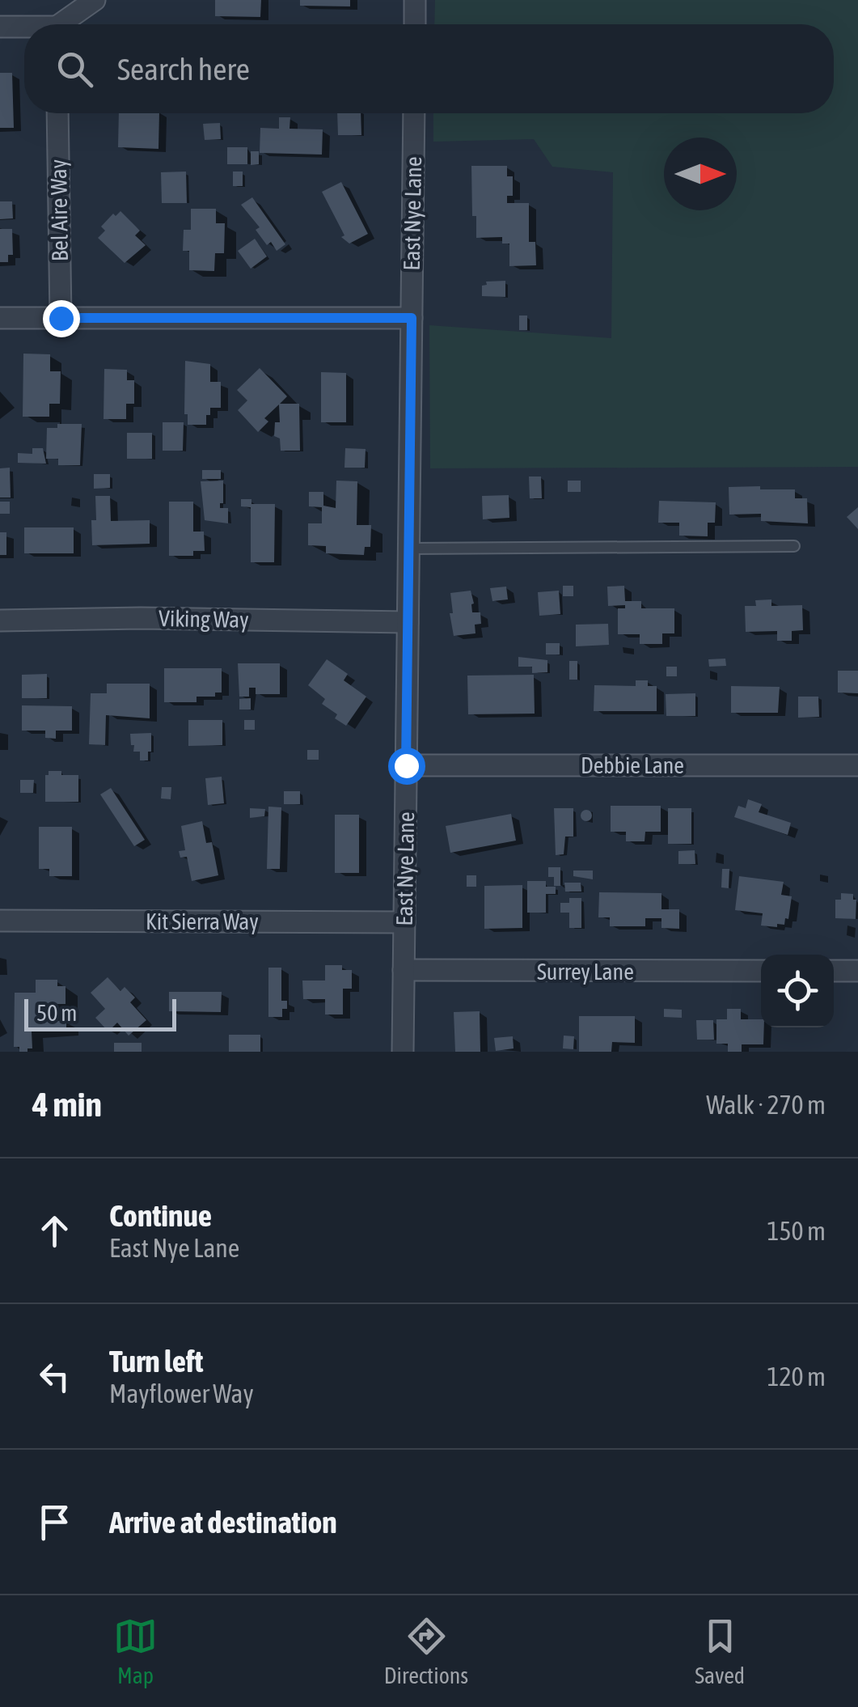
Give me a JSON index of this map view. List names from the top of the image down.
{
  "streets": {
    "street": [
      "Bel Aire Way",
      "East Nye Lane",
      "Viking Way",
      "Debbie Lane",
      "Kit Sierra Way",
      "Surrey Lane"
    ]
  },
  "crossings": [
    ["East Nye Lane", "Viking Way"],
    ["East Nye Lane", "Debbie Lane"],
    ["East Nye Lane", "Kit Sierra Way"],
    ["East Nye Lane", "Surrey Lane"]
  ],
  "scale_bar": "50 m",
  "north": "right",
  "page": {
    "search": "Search here",
    "scale": "50 m",
    "heading": ["4 min", "Walk · 270 m"],
    "list": [
      ["Continue", "East Nye Lane", "150 m"],
      ["Turn left", "Mayflower Way", "120 m"],
      "Arrive at destination"
    ],
    "nav": ["Map", "Directions", "Saved"]
  }
}
